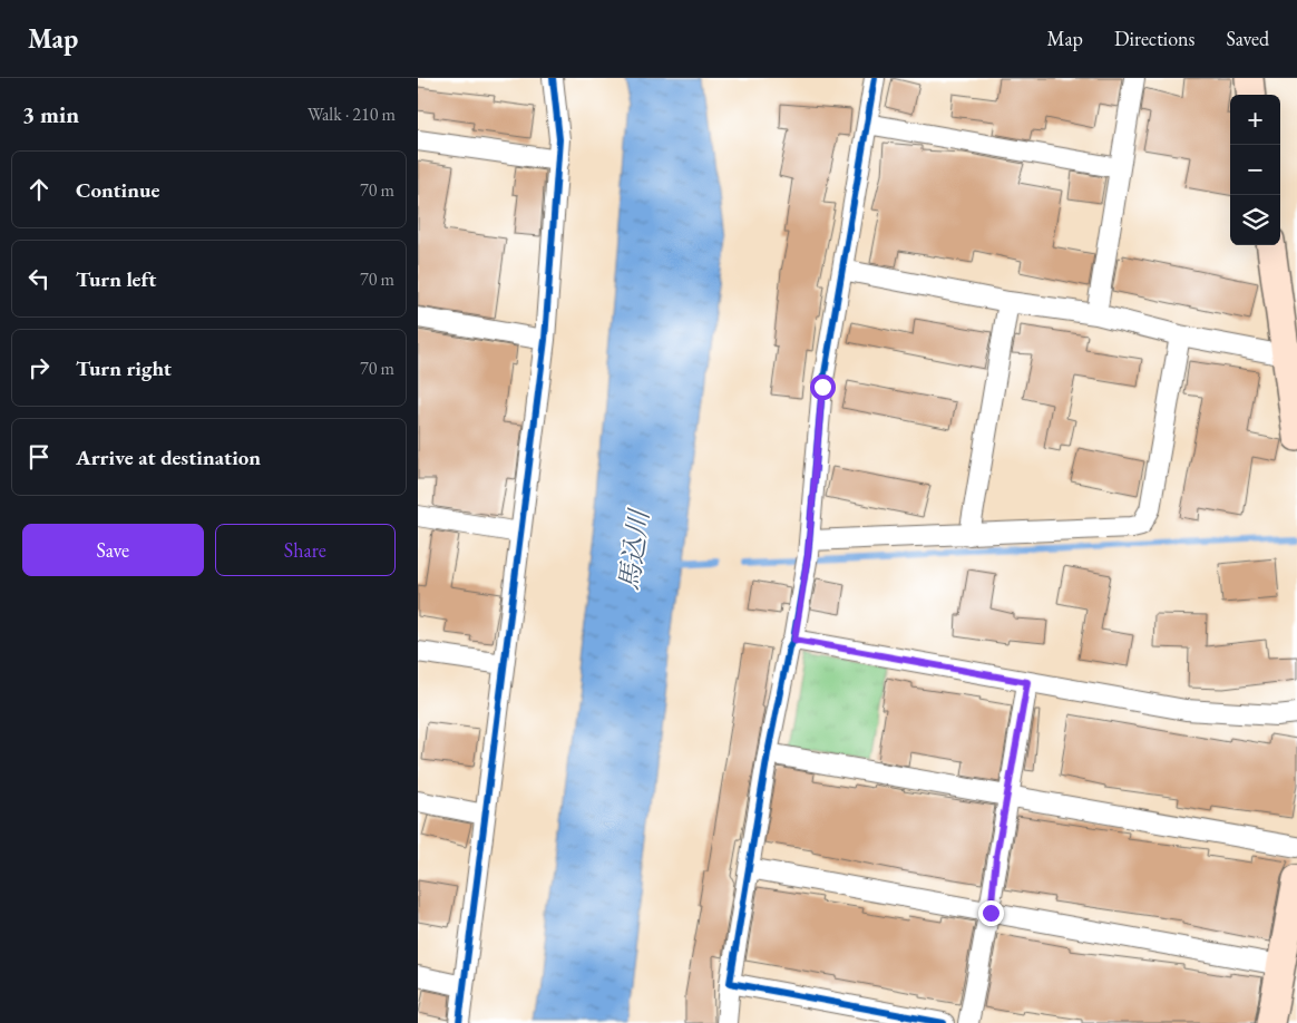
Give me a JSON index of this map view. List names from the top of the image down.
{
  "water": ["馬込川"],
  "page": {
    "header": "Map",
    "nav": ["Map", "Directions", "Saved"],
    "heading": ["3 min", "Walk · 210 m"],
    "map_buttons": ["+", "−"],
    "list": [
      ["Continue", "70 m"],
      ["Turn left", "70 m"],
      ["Turn right", "70 m"],
      "Arrive at destination"
    ],
    "buttons": ["Save", "Share"]
  }
}
